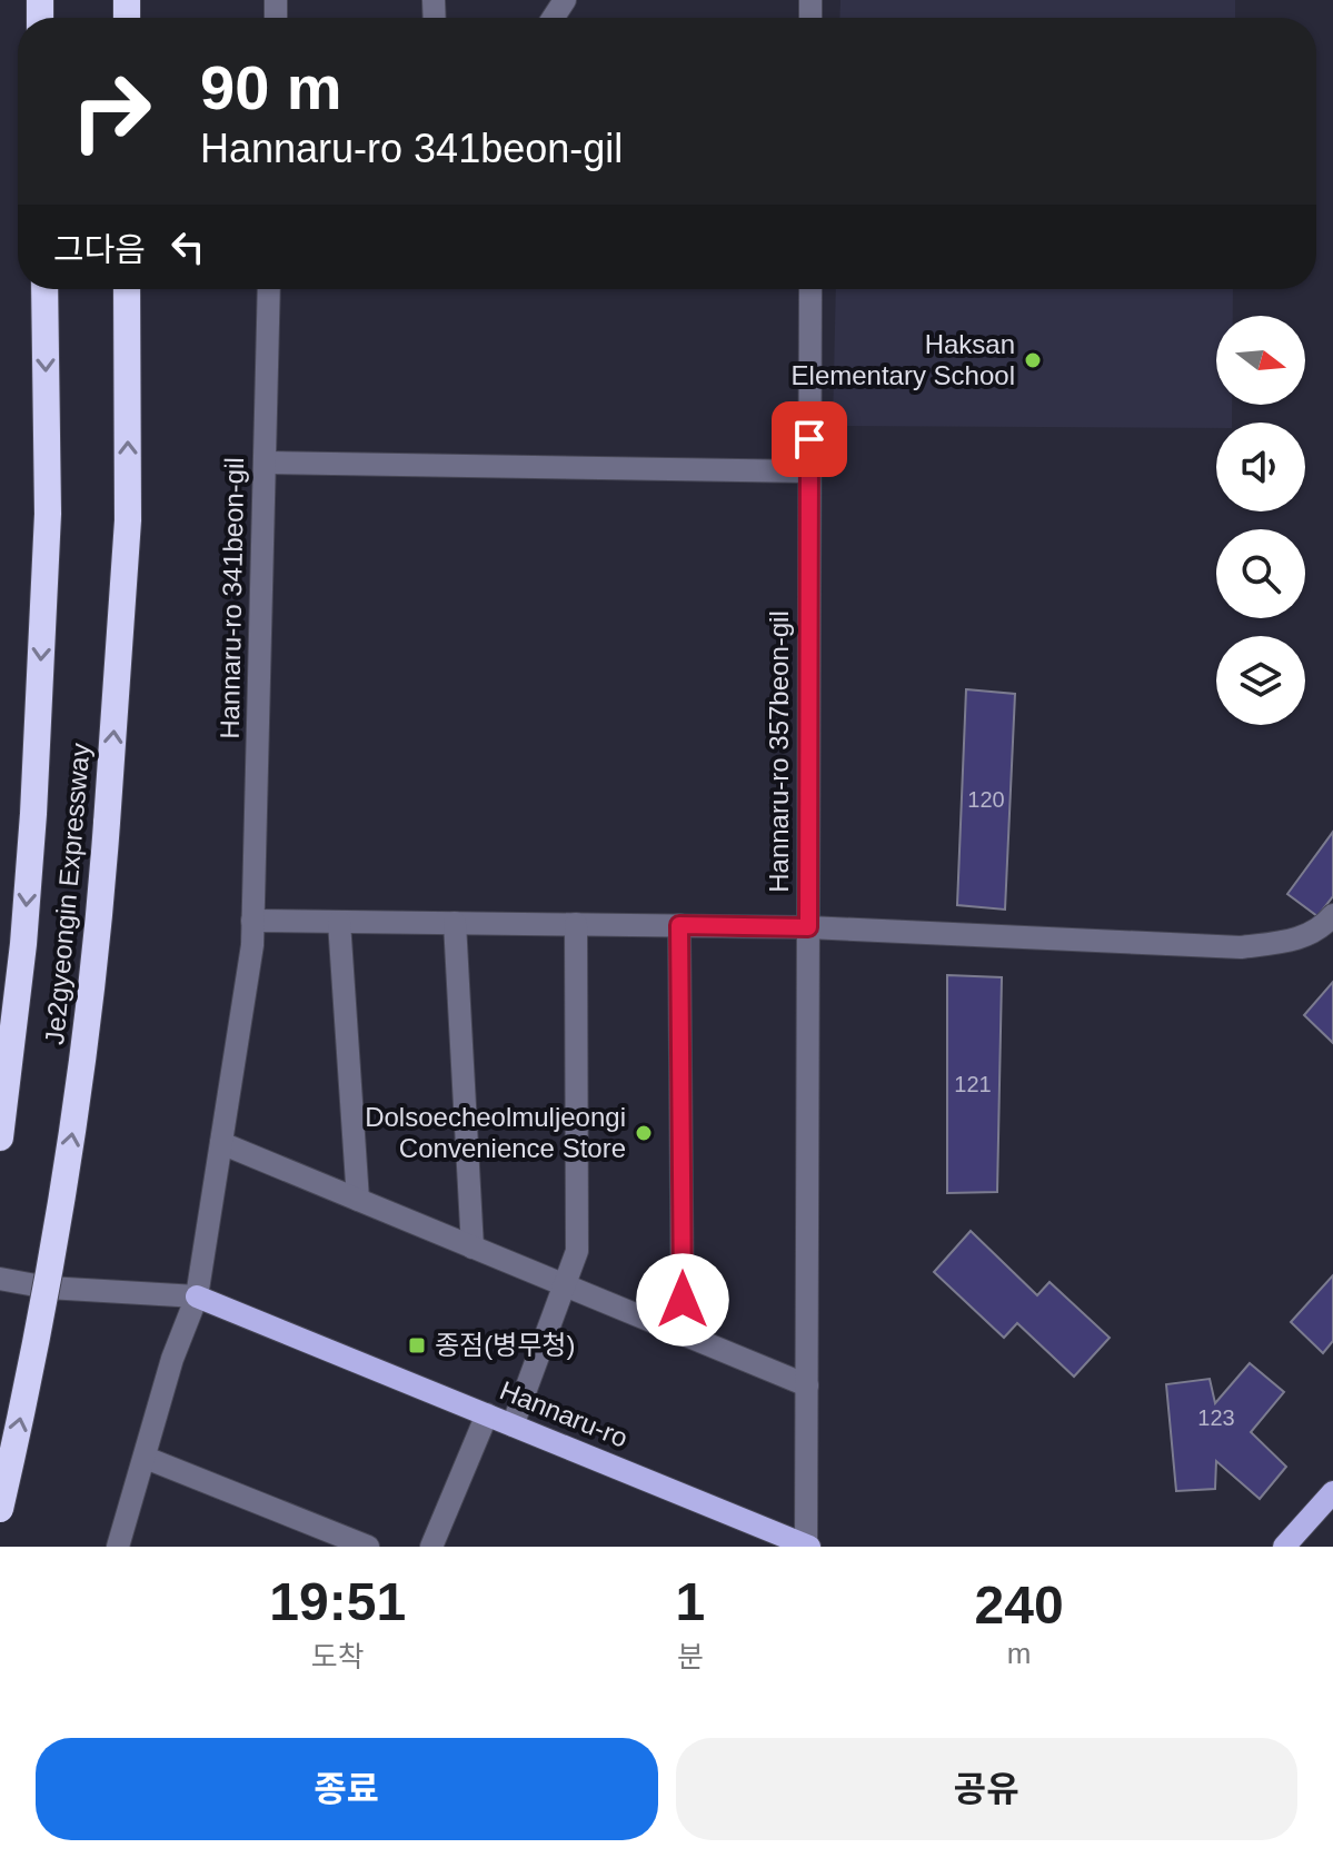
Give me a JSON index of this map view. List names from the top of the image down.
{
  "streets": {
    "highway": ["Je2gyeongin Expressway"],
    "main road": ["Hannaru-ro"],
    "street": ["Hannaru-ro 341beon-gil", "Hannaru-ro 357beon-gil"]
  },
  "crossings": [
    ["Hannaru-ro 341beon-gil", "Hannaru-ro"],
    ["Hannaru-ro 357beon-gil", "Hannaru-ro"]
  ],
  "places": {
    "other": ["Haksan Elementary School", "Dolsoecheolmuljeongi Convenience Store"],
    "transit": ["종점(병무청)"]
  },
  "house_numbers": ["120", "121", "123"],
  "north": "right",
  "page": {
    "turn": ["90 m", "Hannaru-ro 341beon-gil"],
    "then": "그다음",
    "eta": [
      "19:51",
      "도착",
      "1",
      "분",
      "240",
      "m"
    ],
    "buttons": ["종료", "공유"]
  }
}
